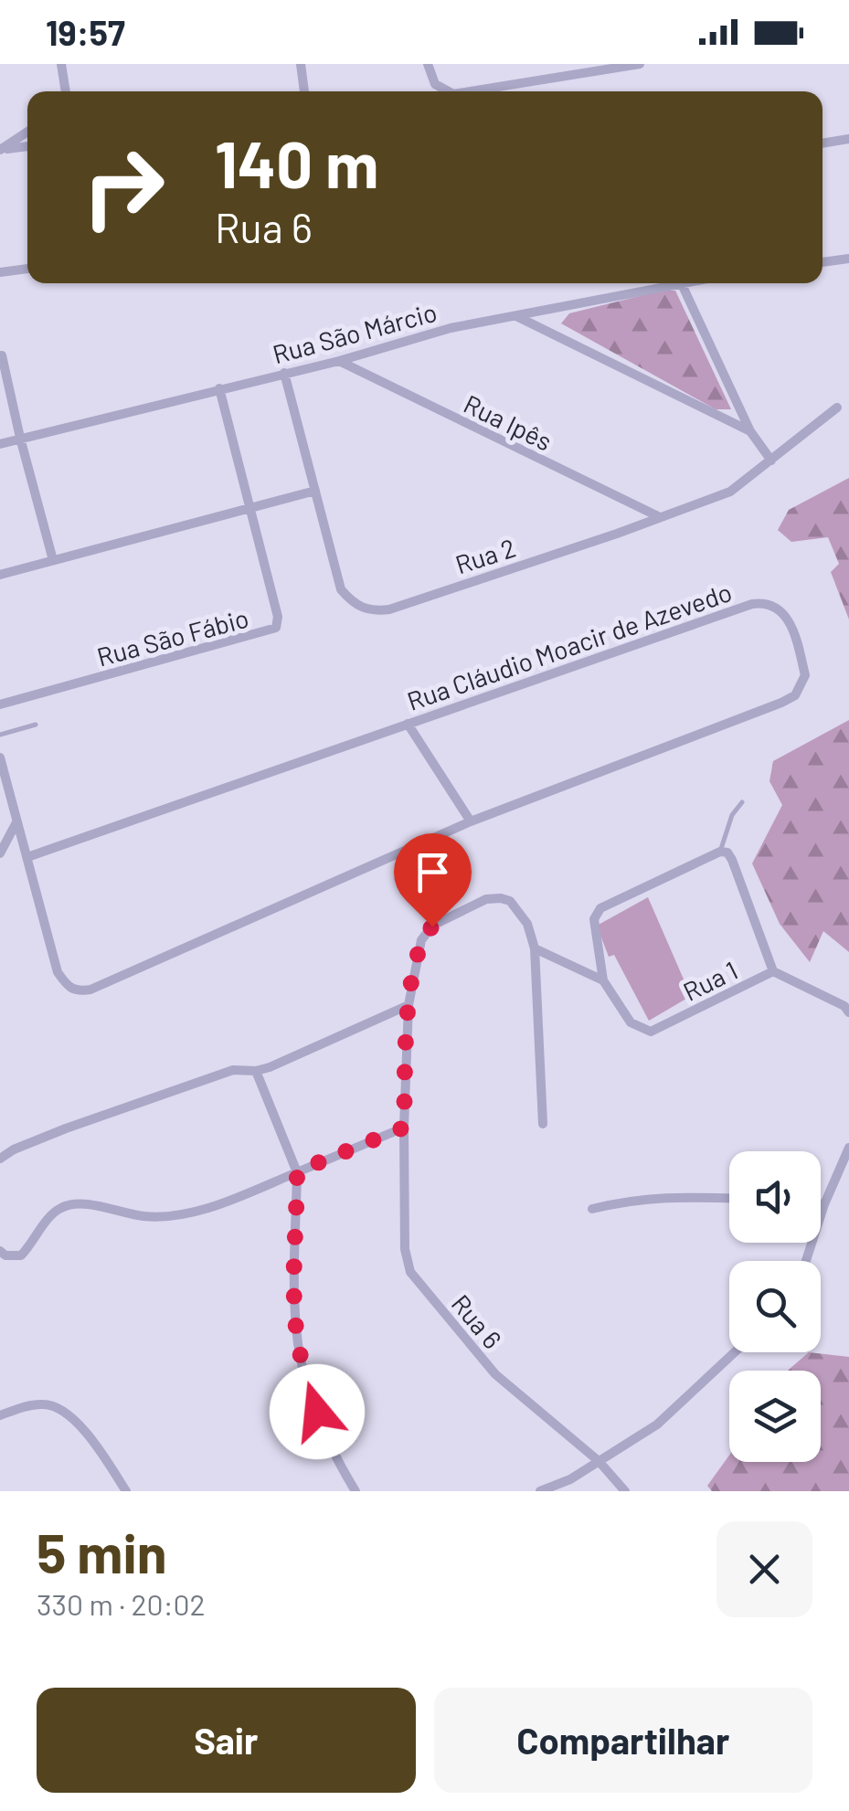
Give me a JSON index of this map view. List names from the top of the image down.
{
  "streets": {
    "street": [
      "Rua São Márcio",
      "Rua Ipês",
      "Rua 2",
      "Rua São Fábio",
      "Rua Cláudio Moacir de Azevedo",
      "Rua 1",
      "Rua 6"
    ]
  },
  "crossings": [
    ["Rua São Márcio", "Rua Ipês"],
    ["Rua São Márcio", "Rua 2"],
    ["Rua São Márcio", "Rua São Fábio"],
    ["Rua Ipês", "Rua 2"]
  ],
  "page": {
    "status": "19:57",
    "turn": ["140 m", "Rua 6"],
    "heading": ["5 min", "330 m · 20:02"],
    "buttons": ["Sair", "Compartilhar"]
  }
}
